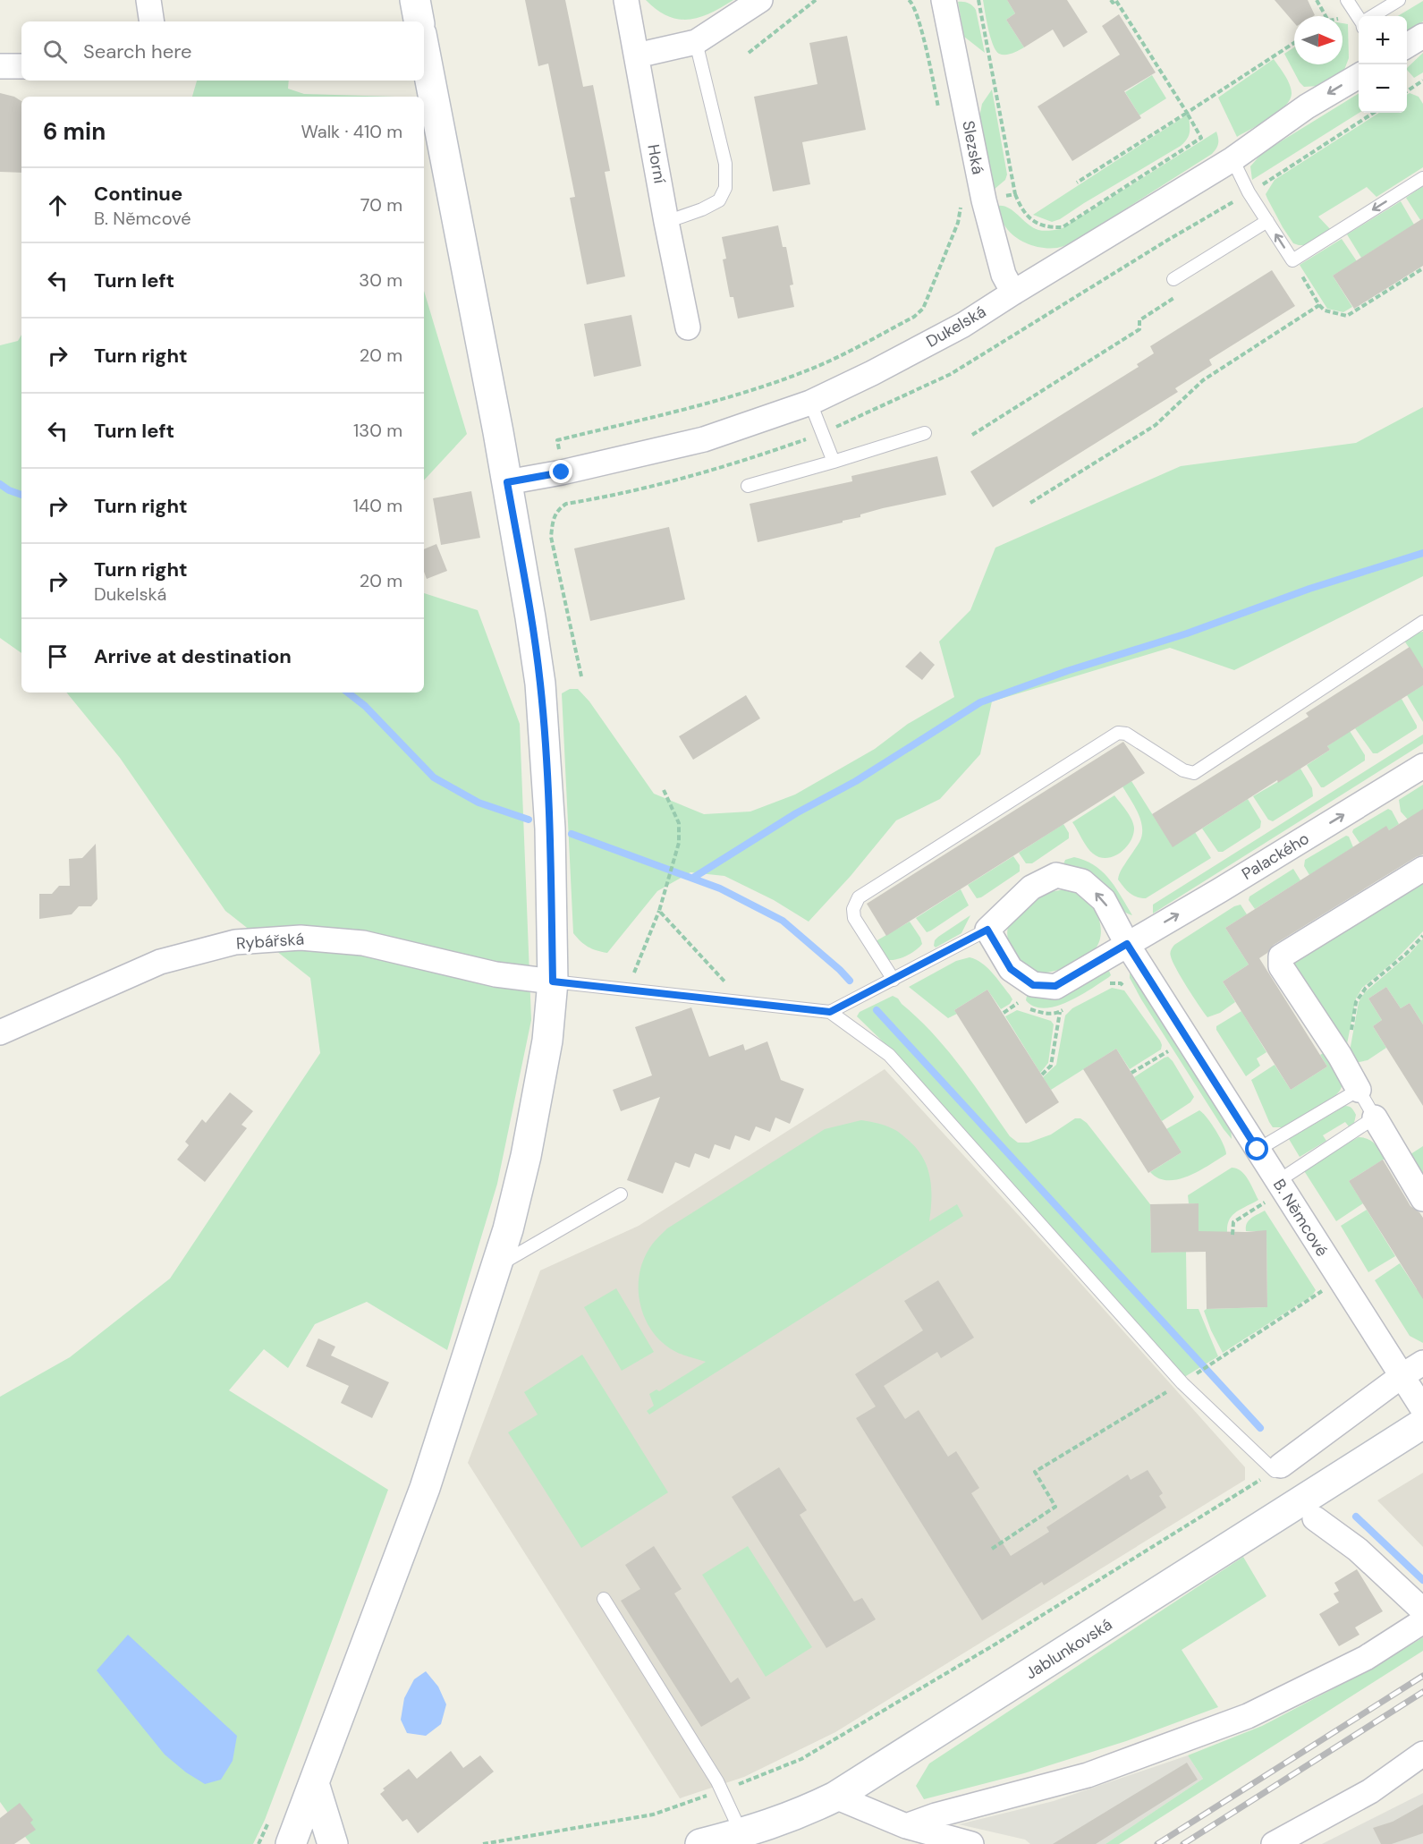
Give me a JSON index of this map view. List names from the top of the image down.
{
  "streets": {
    "main road": ["Jablunkovská"],
    "street": [
      "Slezská",
      "Horní",
      "Dukelská",
      "Palackého",
      "Rybářská",
      "B. Němcové"
    ]
  },
  "crossings": [
    ["Slezská", "Dukelská"],
    ["Palackého", "B. Němcové"]
  ],
  "one_way": ["Palackého"],
  "north": "right",
  "page": {
    "map_buttons": ["+", "−"],
    "search": "Search here",
    "heading": ["6 min", "Walk · 410 m"],
    "list": [
      ["Continue", "B. Němcové", "70 m"],
      ["Turn left", "30 m"],
      ["Turn right", "20 m"],
      ["Turn left", "130 m"],
      ["Turn right", "140 m"],
      ["Turn right", "Dukelská", "20 m"],
      "Arrive at destination"
    ]
  }
}
